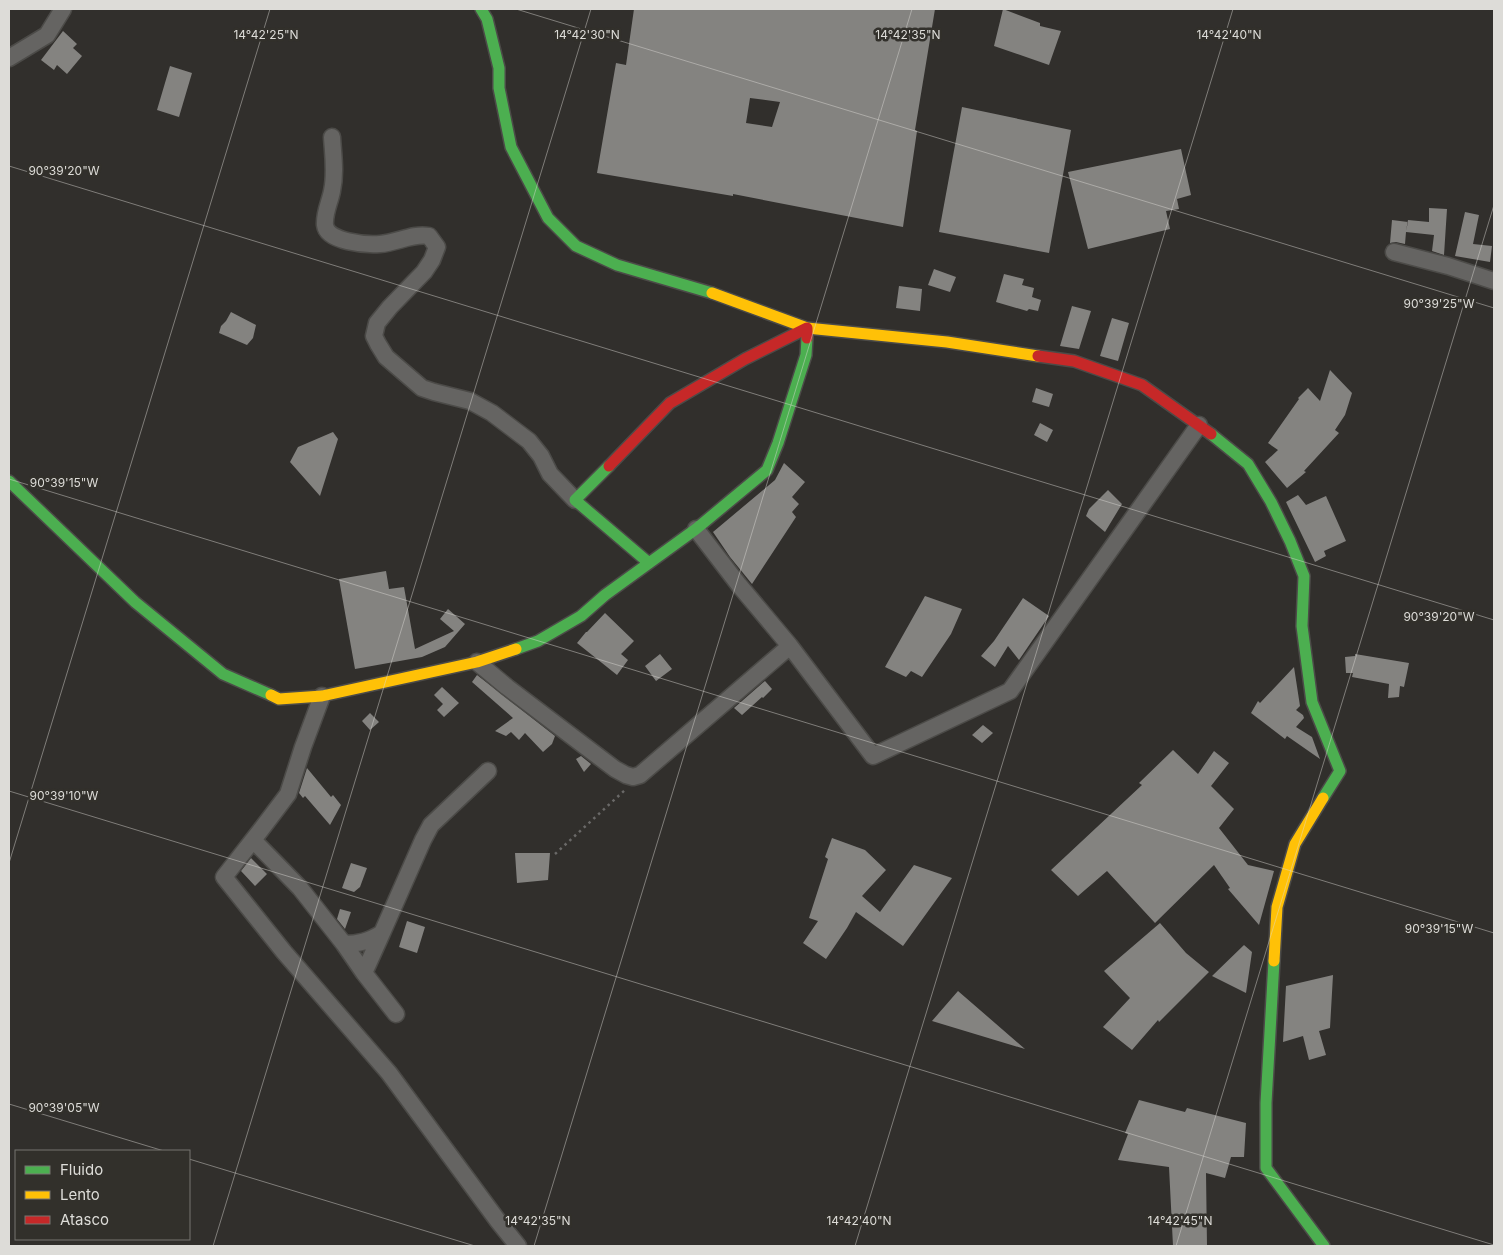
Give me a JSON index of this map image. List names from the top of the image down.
{
  "legend": ["Fluido", "Lento", "Atasco"],
  "coordinates": [
    "14°42'25\"N",
    "14°42'30\"N",
    "14°42'35\"N",
    "14°42'40\"N",
    "90°39'20\"W",
    "90°39'25\"W",
    "90°39'15\"W",
    "90°39'10\"W",
    "90°39'05\"W",
    "14°42'45\"N"
  ]
}
